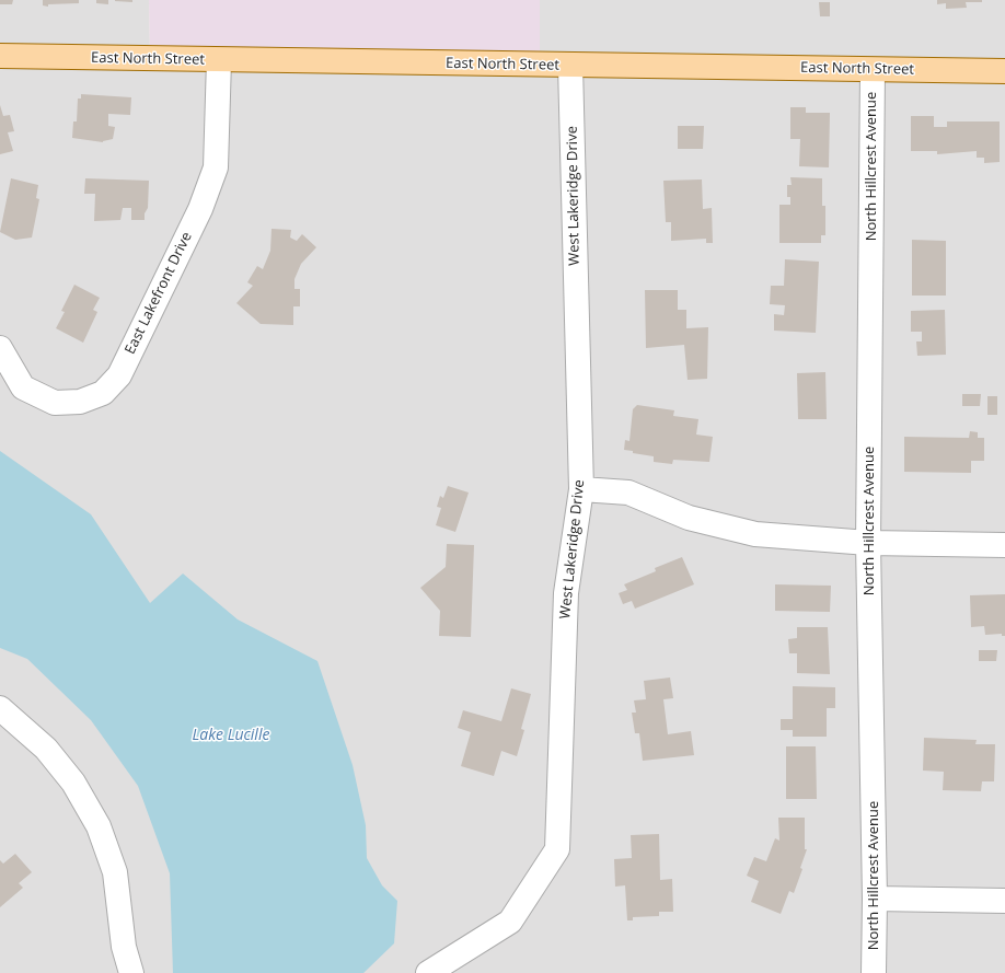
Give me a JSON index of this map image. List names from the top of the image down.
{
  "streets": {
    "main road": ["East North Street"],
    "street": ["North Hillcrest Avenue", "West Lakeridge Drive", "East Lakefront Drive"]
  },
  "crossings": [
    ["East North Street", "North Hillcrest Avenue"],
    ["East North Street", "West Lakeridge Drive"],
    ["East North Street", "East Lakefront Drive"]
  ],
  "water": ["Lake Lucille"]
}
